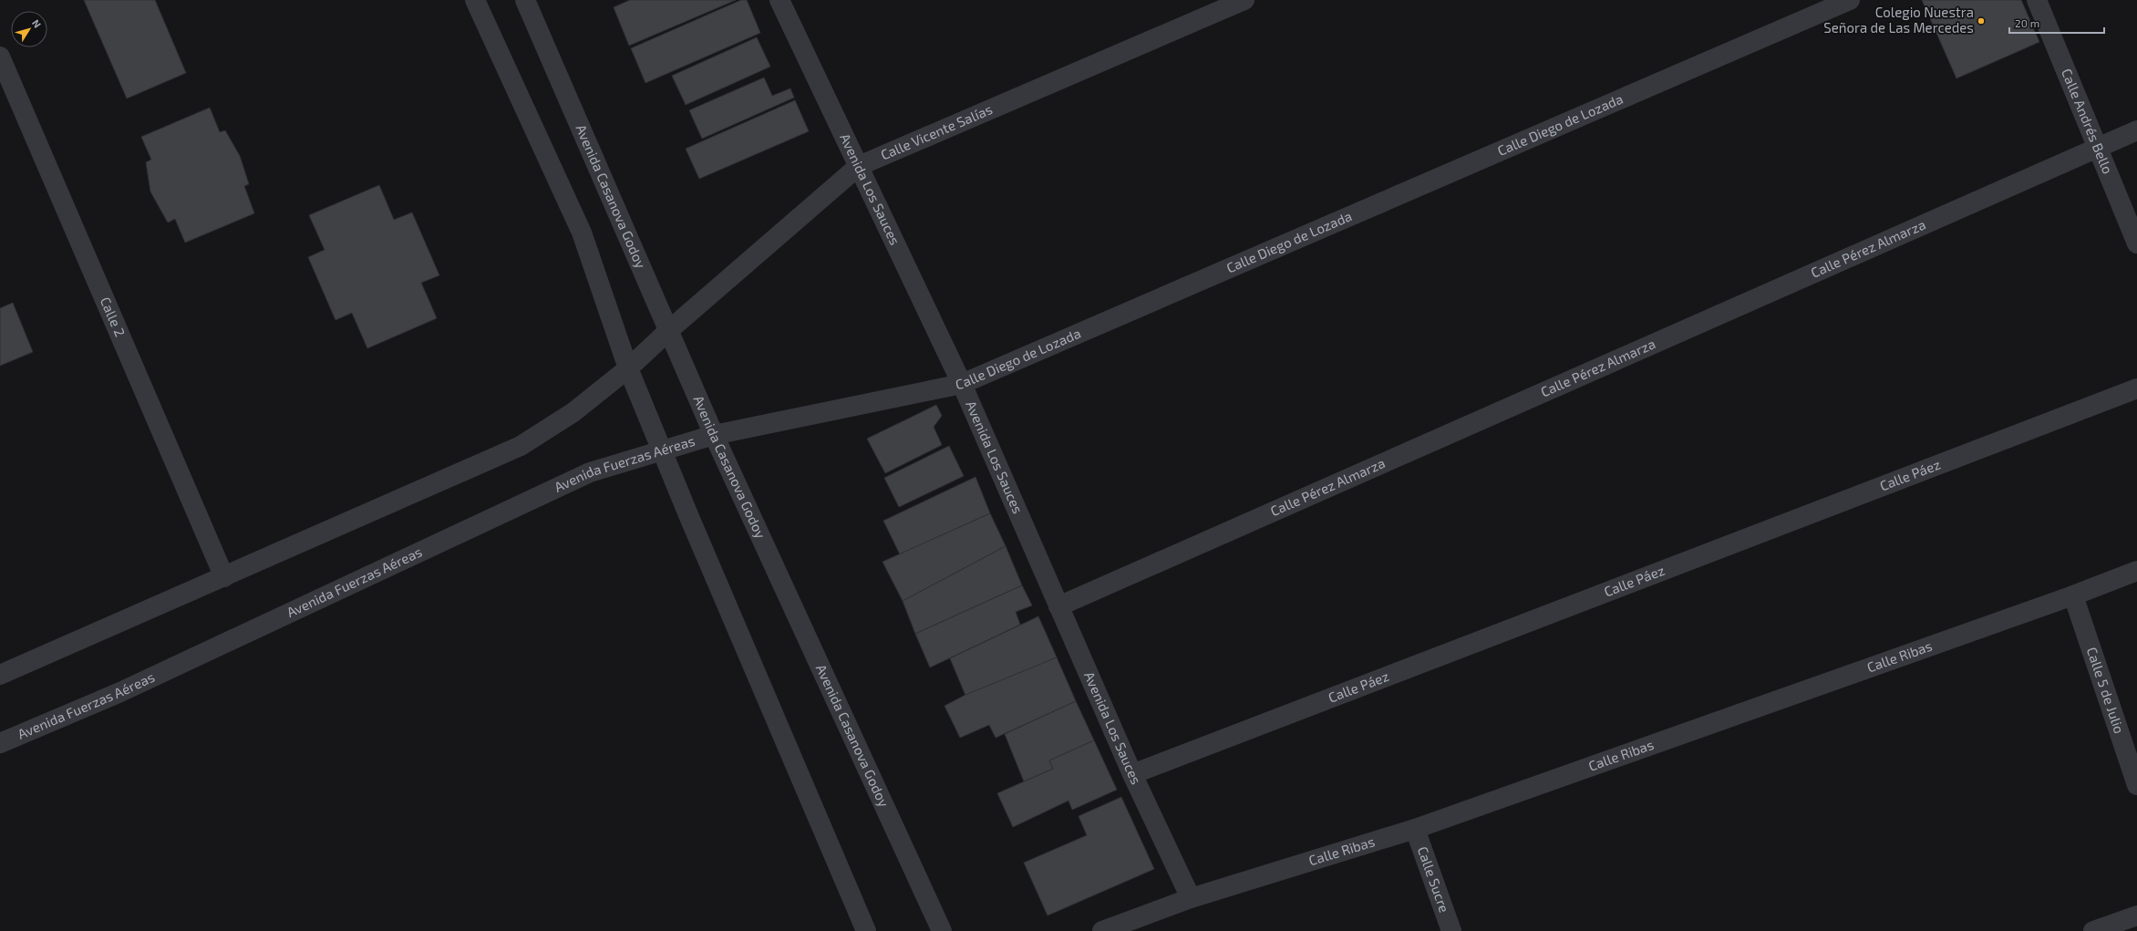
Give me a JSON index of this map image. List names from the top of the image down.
{
  "streets": {
    "street": [
      "Calle Andrés Bello",
      "Calle Diego de Lozada",
      "Calle Vicente Salías",
      "Avenida Los Sauces",
      "Avenida Casanova Godoy",
      "Calle Pérez Almarza",
      "Calle 2",
      "Avenida Fuerzas Aéreas",
      "Calle Páez",
      "Calle Ribas",
      "Calle 5 de Julio",
      "Calle Sucre"
    ]
  },
  "crossings": [
    ["Calle Andrés Bello", "Calle Pérez Almarza"],
    ["Calle Diego de Lozada", "Avenida Los Sauces"],
    ["Calle Diego de Lozada", "Avenida Casanova Godoy"],
    ["Calle Diego de Lozada", "Avenida Fuerzas Aéreas"],
    ["Calle Vicente Salías", "Avenida Los Sauces"],
    ["Calle Vicente Salías", "Avenida Casanova Godoy"],
    ["Avenida Los Sauces", "Calle Pérez Almarza"],
    ["Avenida Los Sauces", "Calle Páez"],
    ["Avenida Los Sauces", "Calle Ribas"],
    ["Avenida Casanova Godoy", "Avenida Fuerzas Aéreas"],
    ["Calle Ribas", "Calle 5 de Julio"],
    ["Calle Ribas", "Calle Sucre"]
  ],
  "places": ["Colegio Nuestra Señora de Las Mercedes"],
  "scale_bar": "20 m",
  "north": "top right"
}
